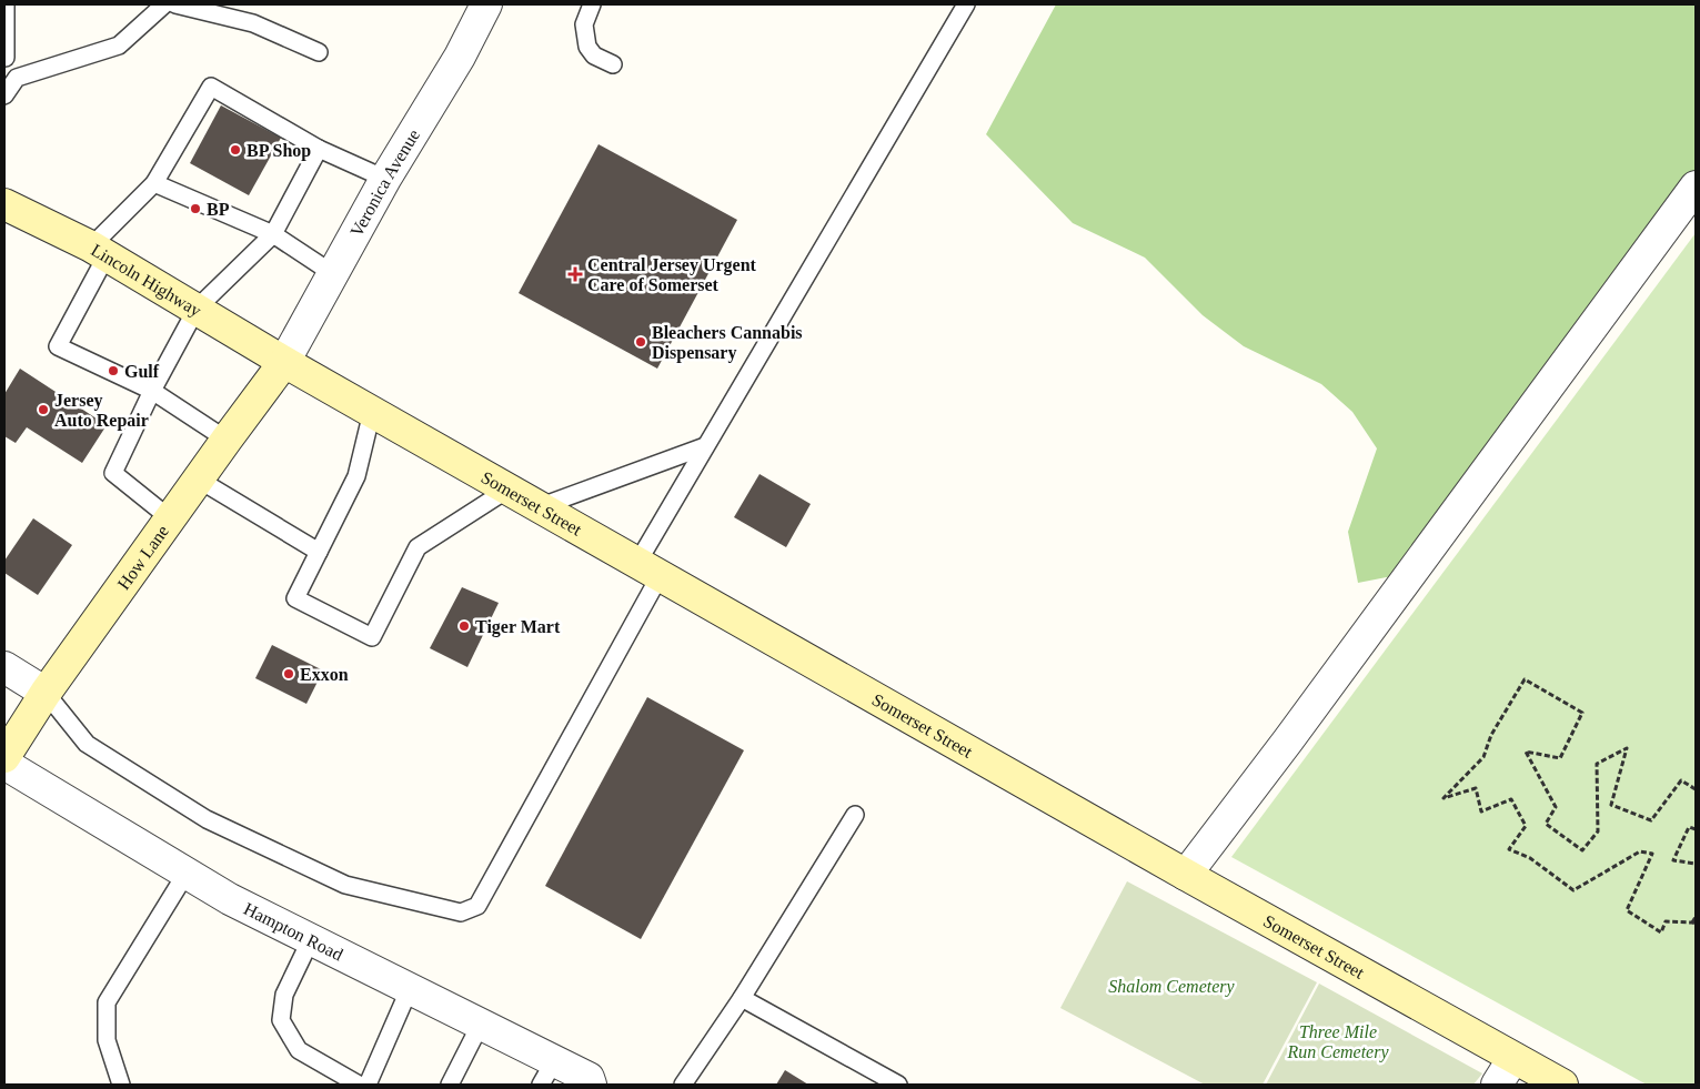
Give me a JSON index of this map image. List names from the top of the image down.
{
  "streets": {
    "main road": ["Lincoln Highway", "Somerset Street", "How Lane"],
    "street": ["Veronica Avenue", "Hampton Road"]
  },
  "crossings": [
    ["Veronica Avenue", "Lincoln Highway"],
    ["Veronica Avenue", "Somerset Street"],
    ["Veronica Avenue", "How Lane"],
    ["Lincoln Highway", "Somerset Street"],
    ["Lincoln Highway", "How Lane"],
    ["Somerset Street", "How Lane"]
  ],
  "parks": ["Shalom Cemetery", "Three Mile Run Cemetery"],
  "places": {
    "other": [
      "BP Shop",
      "BP",
      "Bleachers Cannabis Dispensary",
      "Gulf",
      "Jersey Auto Repair",
      "Tiger Mart",
      "Exxon"
    ],
    "health": ["Central Jersey Urgent Care of Somerset"]
  }
}
